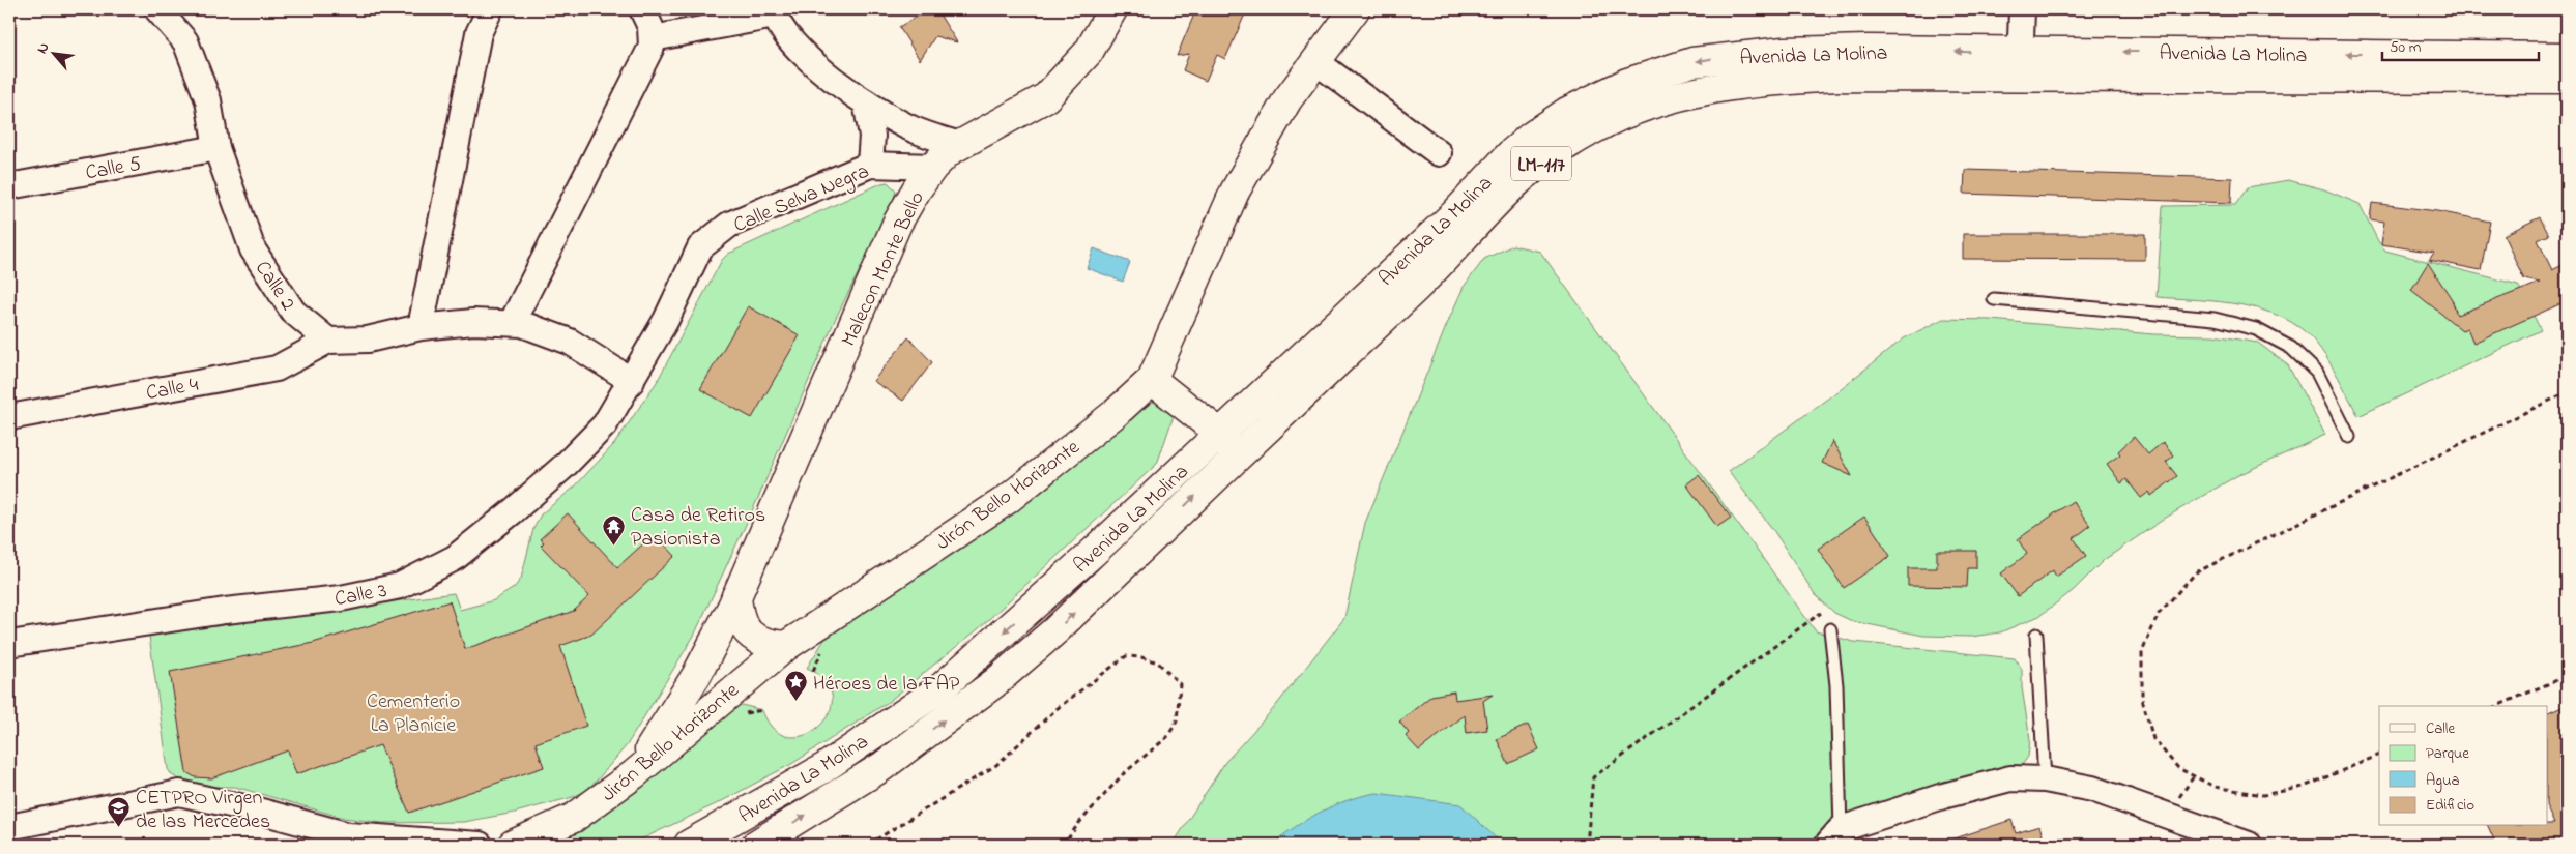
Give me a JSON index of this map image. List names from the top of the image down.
{
  "streets": {
    "main road": [
      "Avenida La Molina",
      "LM-117",
      "Malecon Monte Bello",
      "Jirón Bello Horizonte"
    ],
    "street": [
      "Calle 5",
      "Calle Selva Negra",
      "Calle 2",
      "Calle 4",
      "Calle 3"
    ]
  },
  "crossings": [
    ["Calle 5", "Calle 2"],
    ["Calle Selva Negra", "Malecon Monte Bello"],
    ["Calle Selva Negra", "Calle 3"],
    ["Malecon Monte Bello", "Jirón Bello Horizonte"],
    ["Calle 2", "Calle 4"]
  ],
  "parks": ["Cementerio La Planicie"],
  "places": {
    "temple": ["Casa de Retiros Pasionista"],
    "place": ["Héroes de la FAP"],
    "school or university": ["CETPRO Virgen de las Mercedes"]
  },
  "legend": [
    "Calle",
    "Parque",
    "Agua",
    "Edificio"
  ],
  "scale_bar": "50 m",
  "north": "top left"
}
